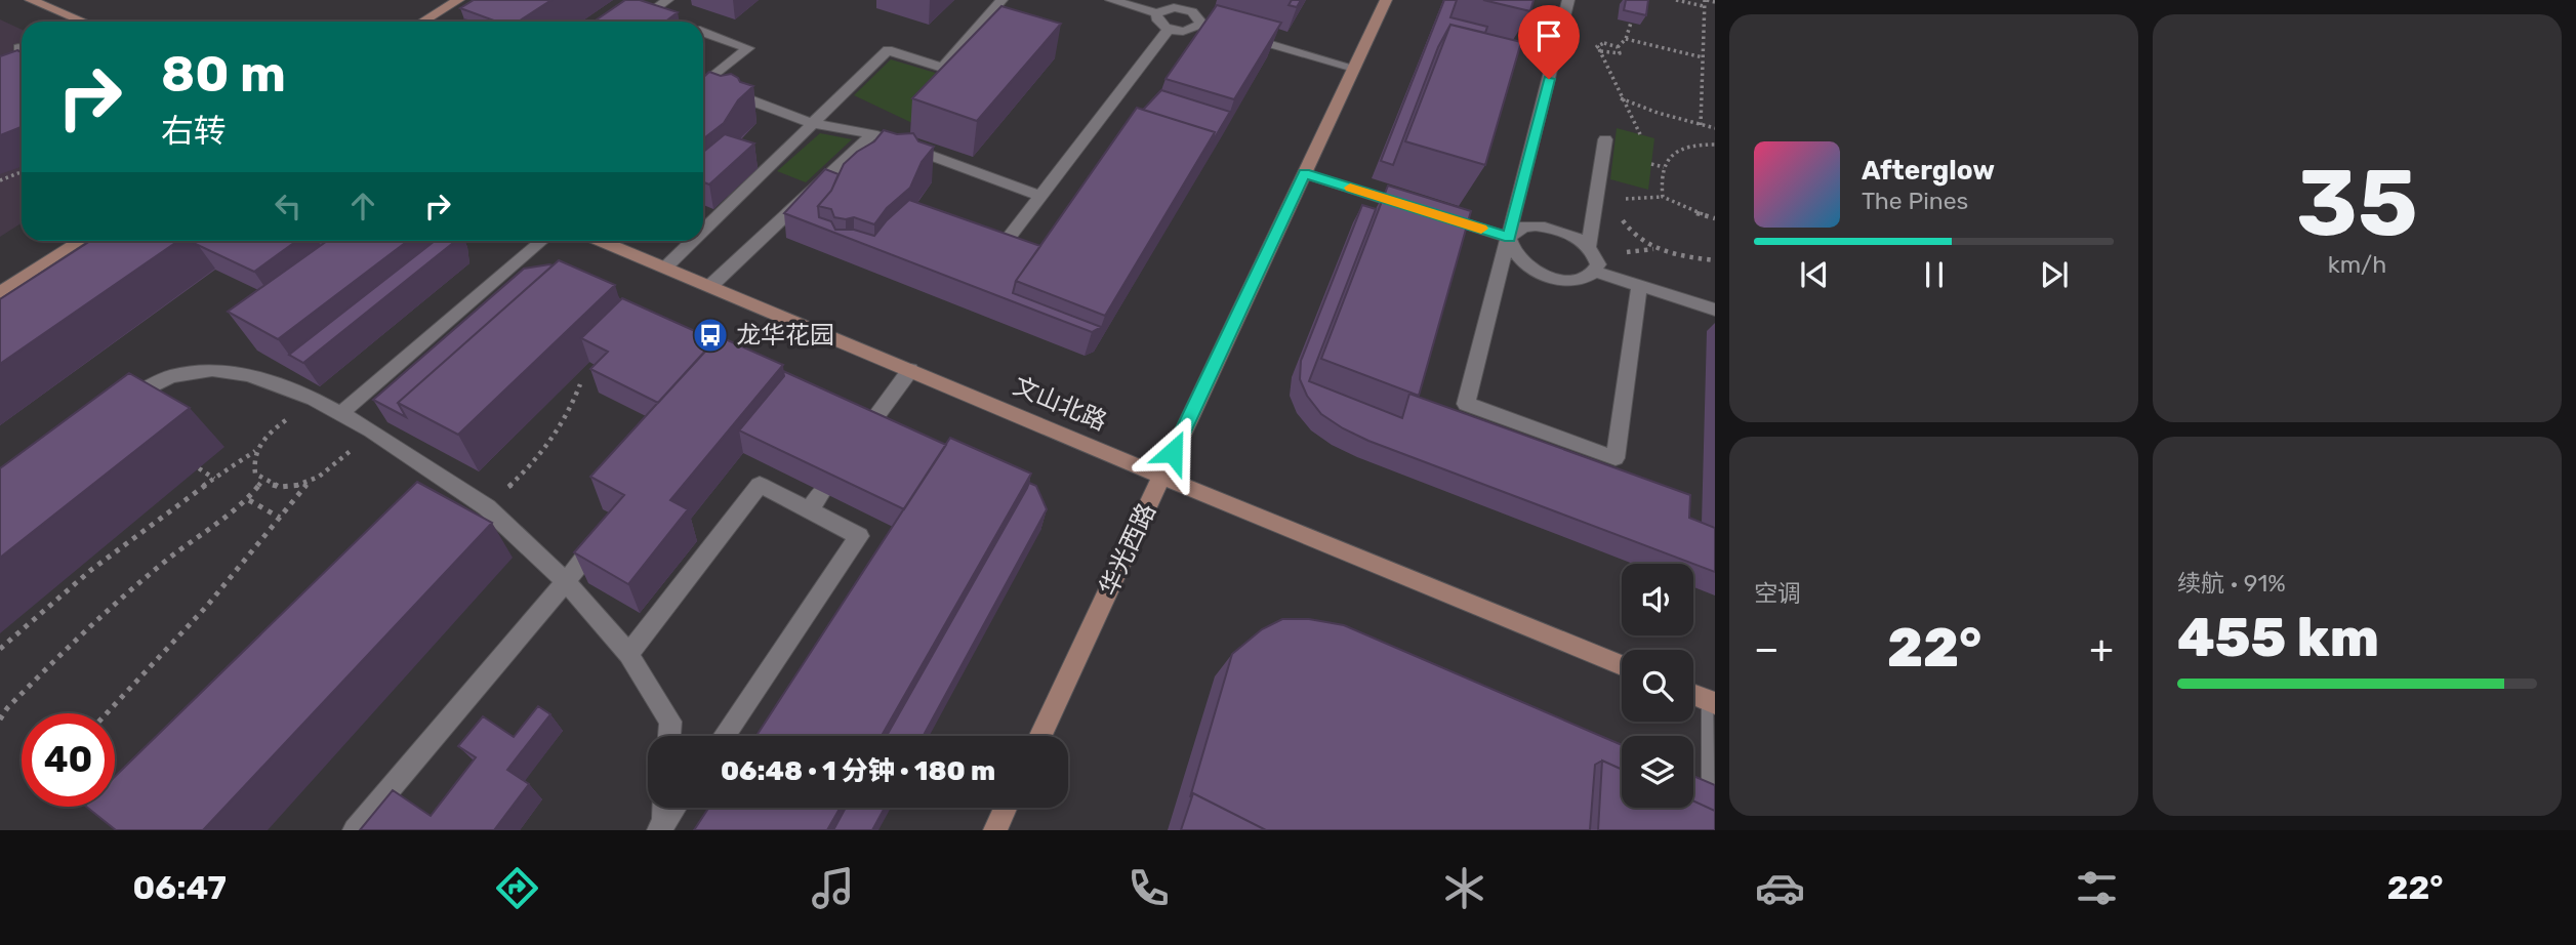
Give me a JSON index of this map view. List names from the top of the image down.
{
  "streets": {
    "main road": ["文山北路", "华光西路"]
  },
  "crossings": [
    ["文山北路", "华光西路"]
  ],
  "places": {
    "bus stop": ["龙华花园"]
  },
  "page": {
    "tile": [
      ["35", "km/h"],
      "空调",
      ["续航 · 91%", "455 km"]
    ],
    "turn": ["80 m", "右转"],
    "song": ["Afterglow", "The Pines"],
    "heat": ["−", "22°", "+"],
    "limit": "40",
    "trip": "06:48 · 1 分钟 · 180 m",
    "tabs": ["06:47", "22°"]
  }
}
